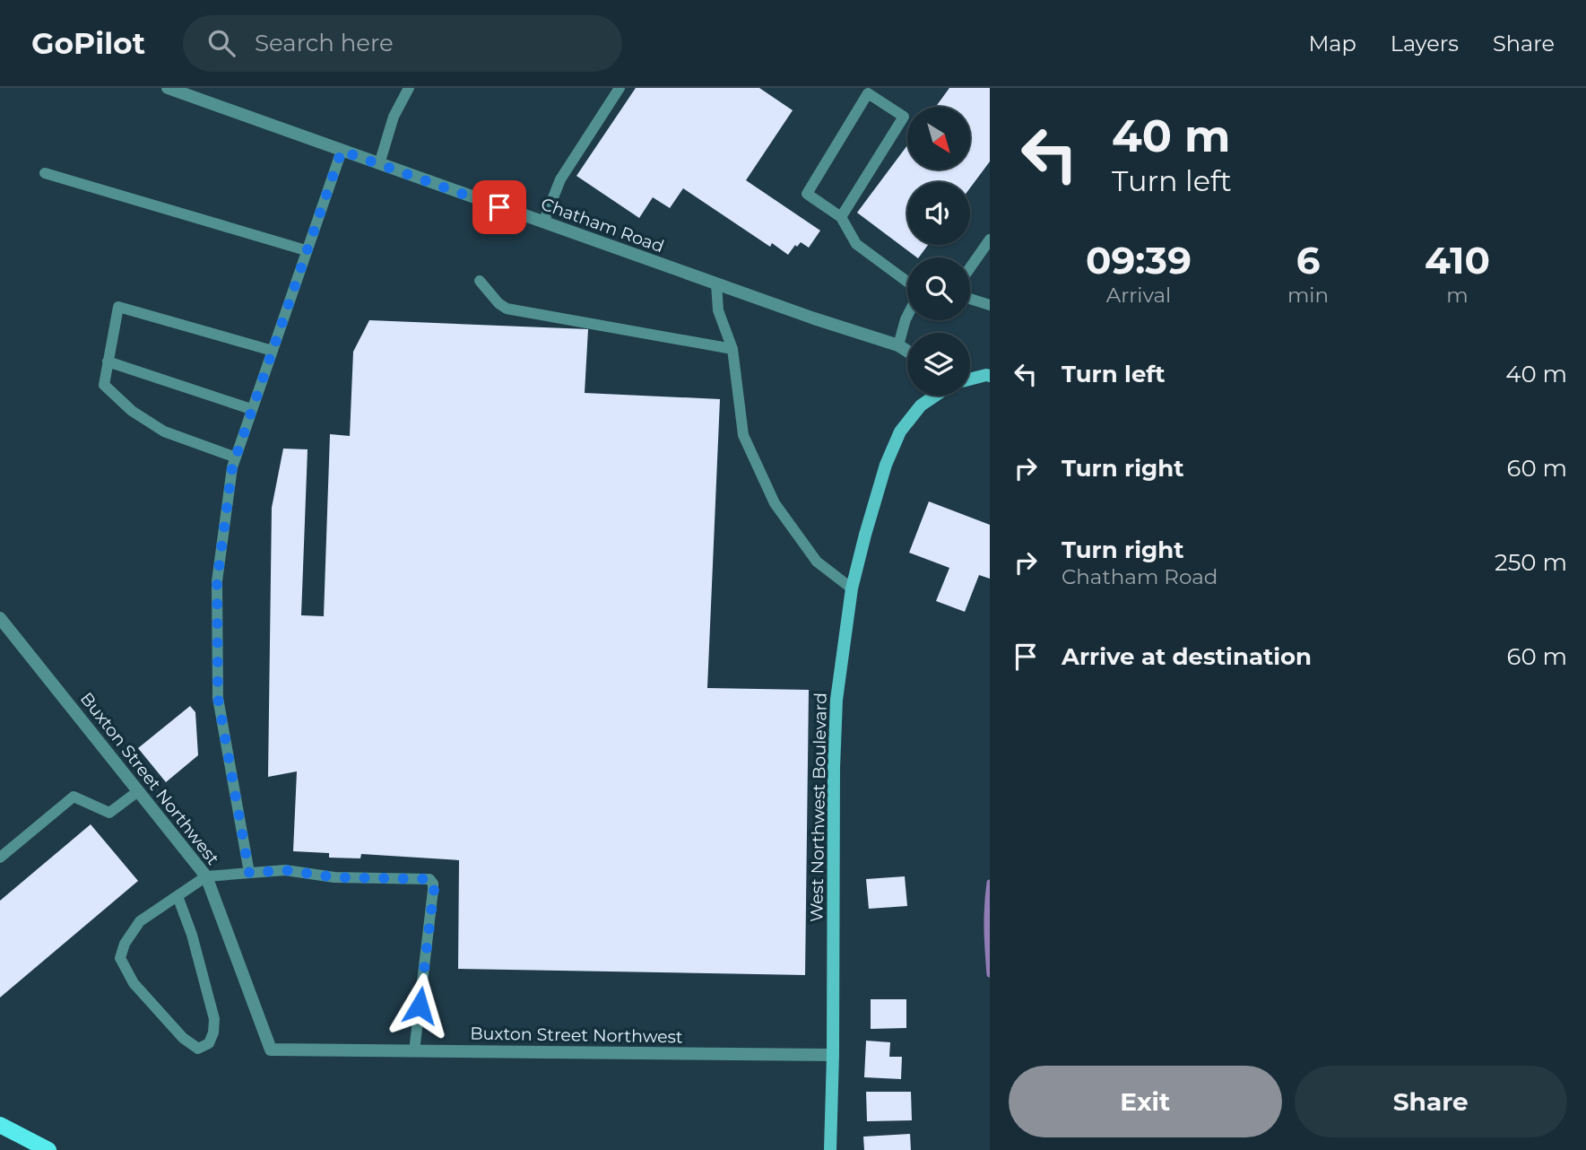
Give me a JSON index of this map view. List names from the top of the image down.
{
  "streets": {
    "main road": ["West Northwest Boulevard"],
    "street": ["Chatham Road", "Buxton Street Northwest"]
  },
  "crossings": [
    ["Buxton Street Northwest", "West Northwest Boulevard"]
  ],
  "north": "bottom right",
  "page": {
    "header": "GoPilot",
    "search": "Search here",
    "nav": ["Map", "Layers", "Share"],
    "turn": ["40 m", "Turn left"],
    "eta": [
      "09:39",
      "Arrival",
      "6",
      "min",
      "410",
      "m"
    ],
    "list": [
      {
        "name": "Turn left",
        "value": "40 m"
      },
      {
        "name": "Turn right",
        "value": "60 m"
      },
      {
        "name": "Turn right",
        "note": "Chatham Road",
        "value": "250 m"
      },
      {
        "name": "Arrive at destination",
        "value": "60 m"
      }
    ],
    "buttons": ["Exit", "Share"]
  }
}
